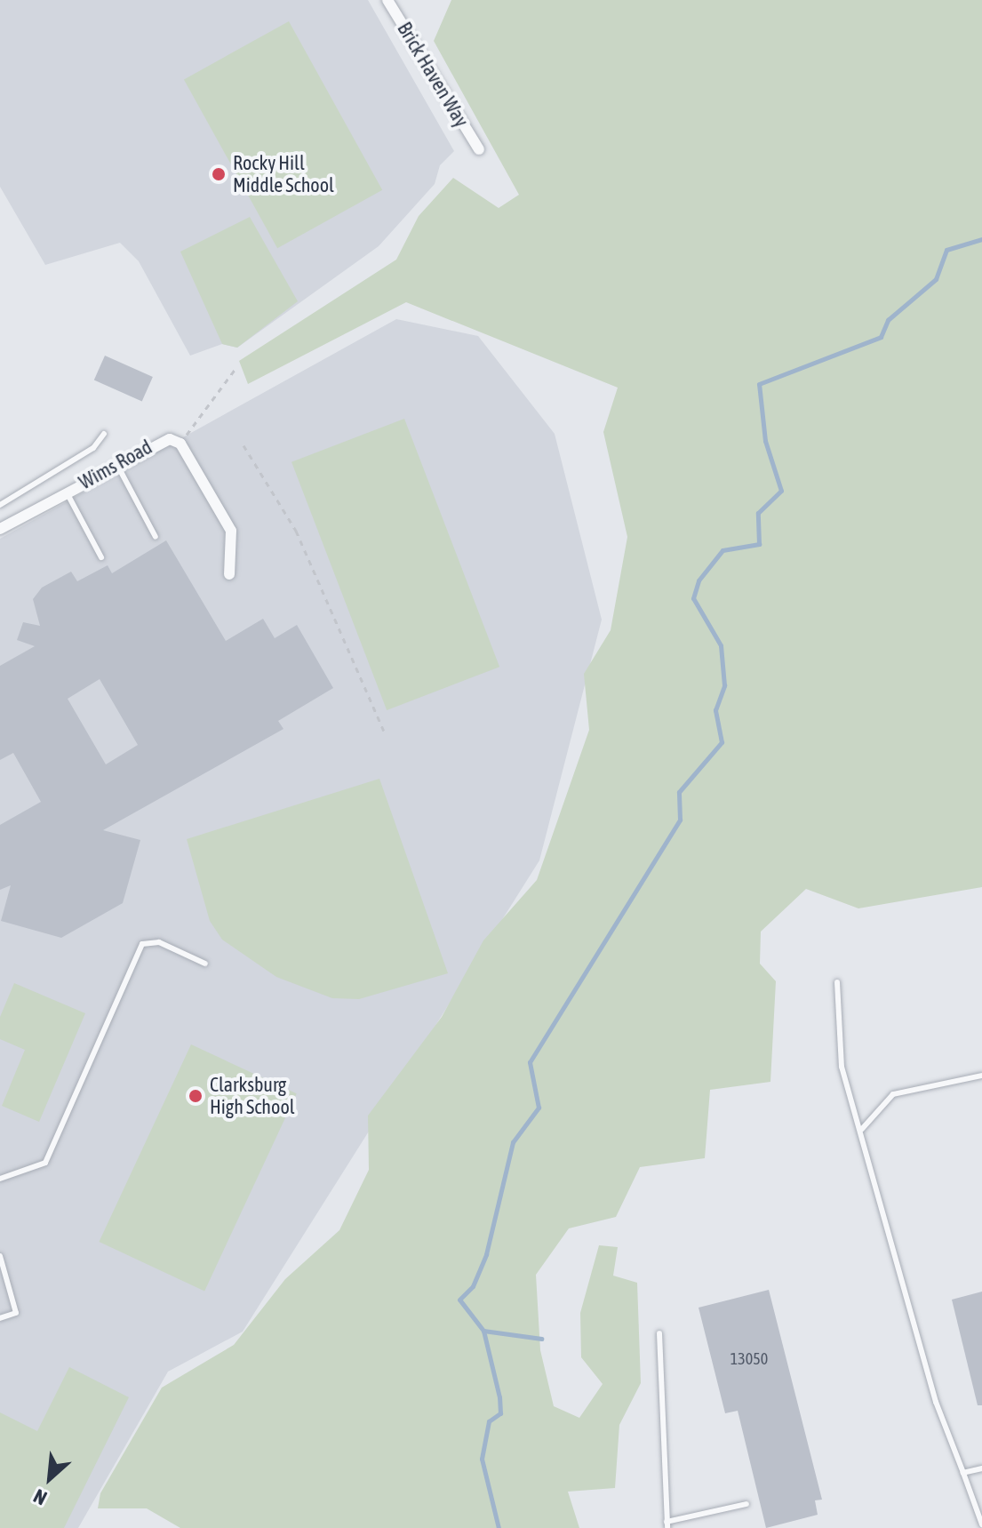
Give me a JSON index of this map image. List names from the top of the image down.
{
  "streets": {
    "street": ["Brick Haven Way", "Wims Road"]
  },
  "places": ["Rocky Hill Middle School", "Clarksburg High School"],
  "house_numbers": ["13050"],
  "north": "bottom left"
}
